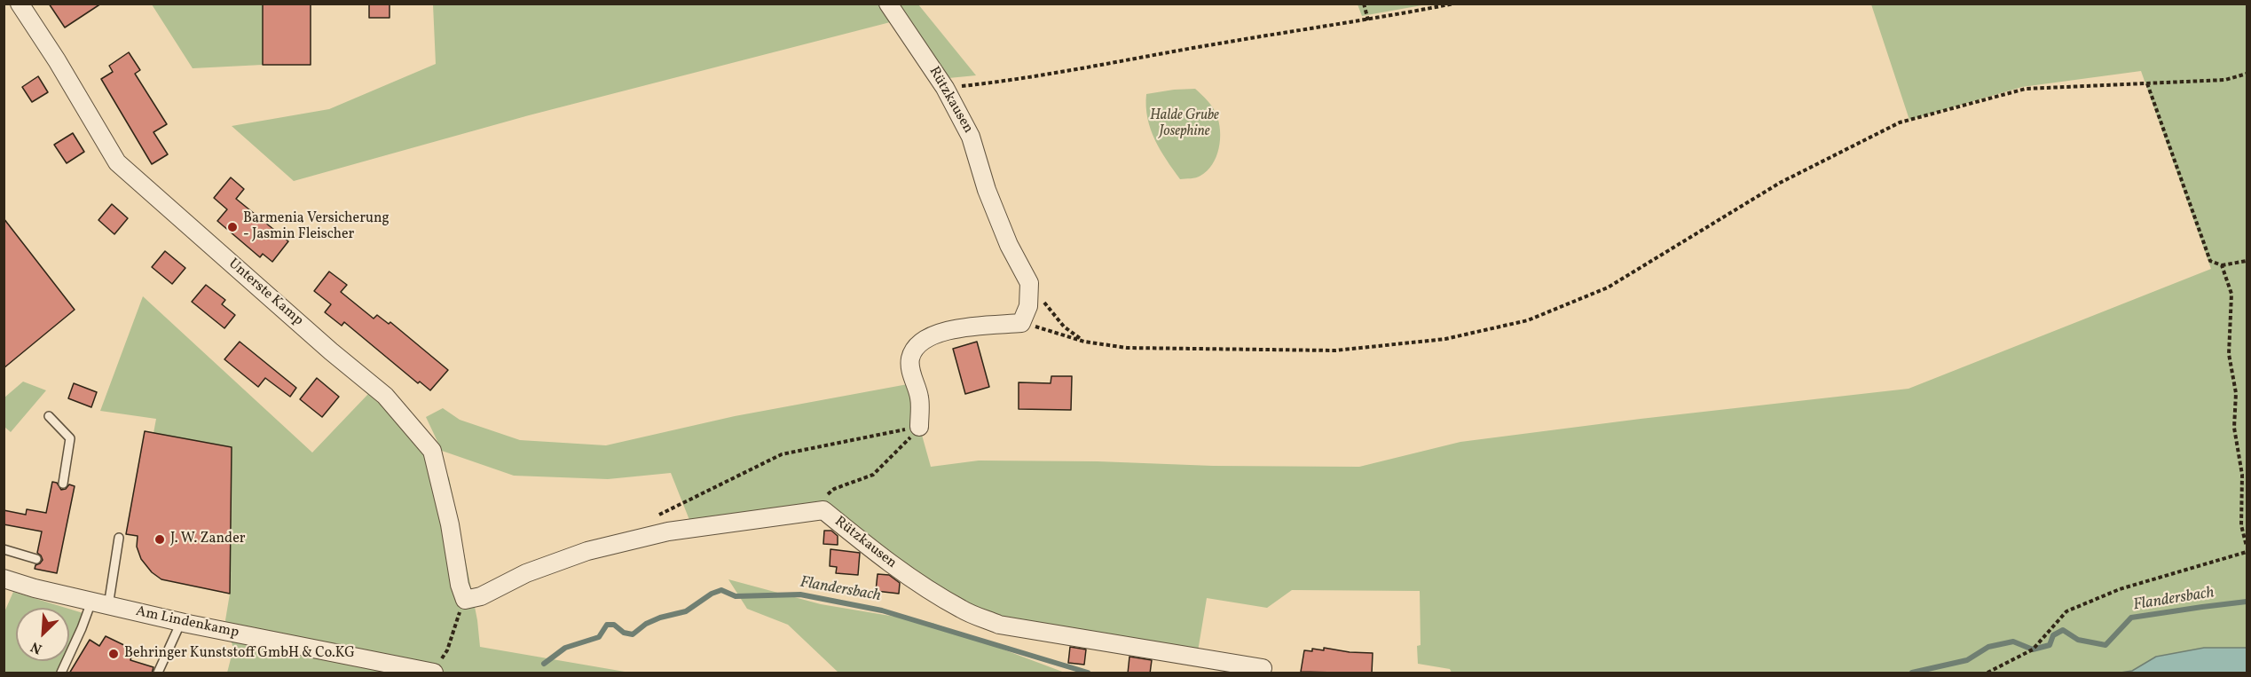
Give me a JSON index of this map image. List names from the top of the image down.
{
  "streets": {
    "street": ["Rützkausen", "Unterste Kamp", "Am Lindenkamp"]
  },
  "crossings": [
    ["Rützkausen", "Unterste Kamp"]
  ],
  "water": ["Flandersbach"],
  "parks": ["Halde Grube Josephine"],
  "places": ["Barmenia Versicherung - Jasmin Fleischer", "J. W. Zander", "Behringer Kunststoff GmbH & Co.KG"],
  "north": "bottom left"
}
